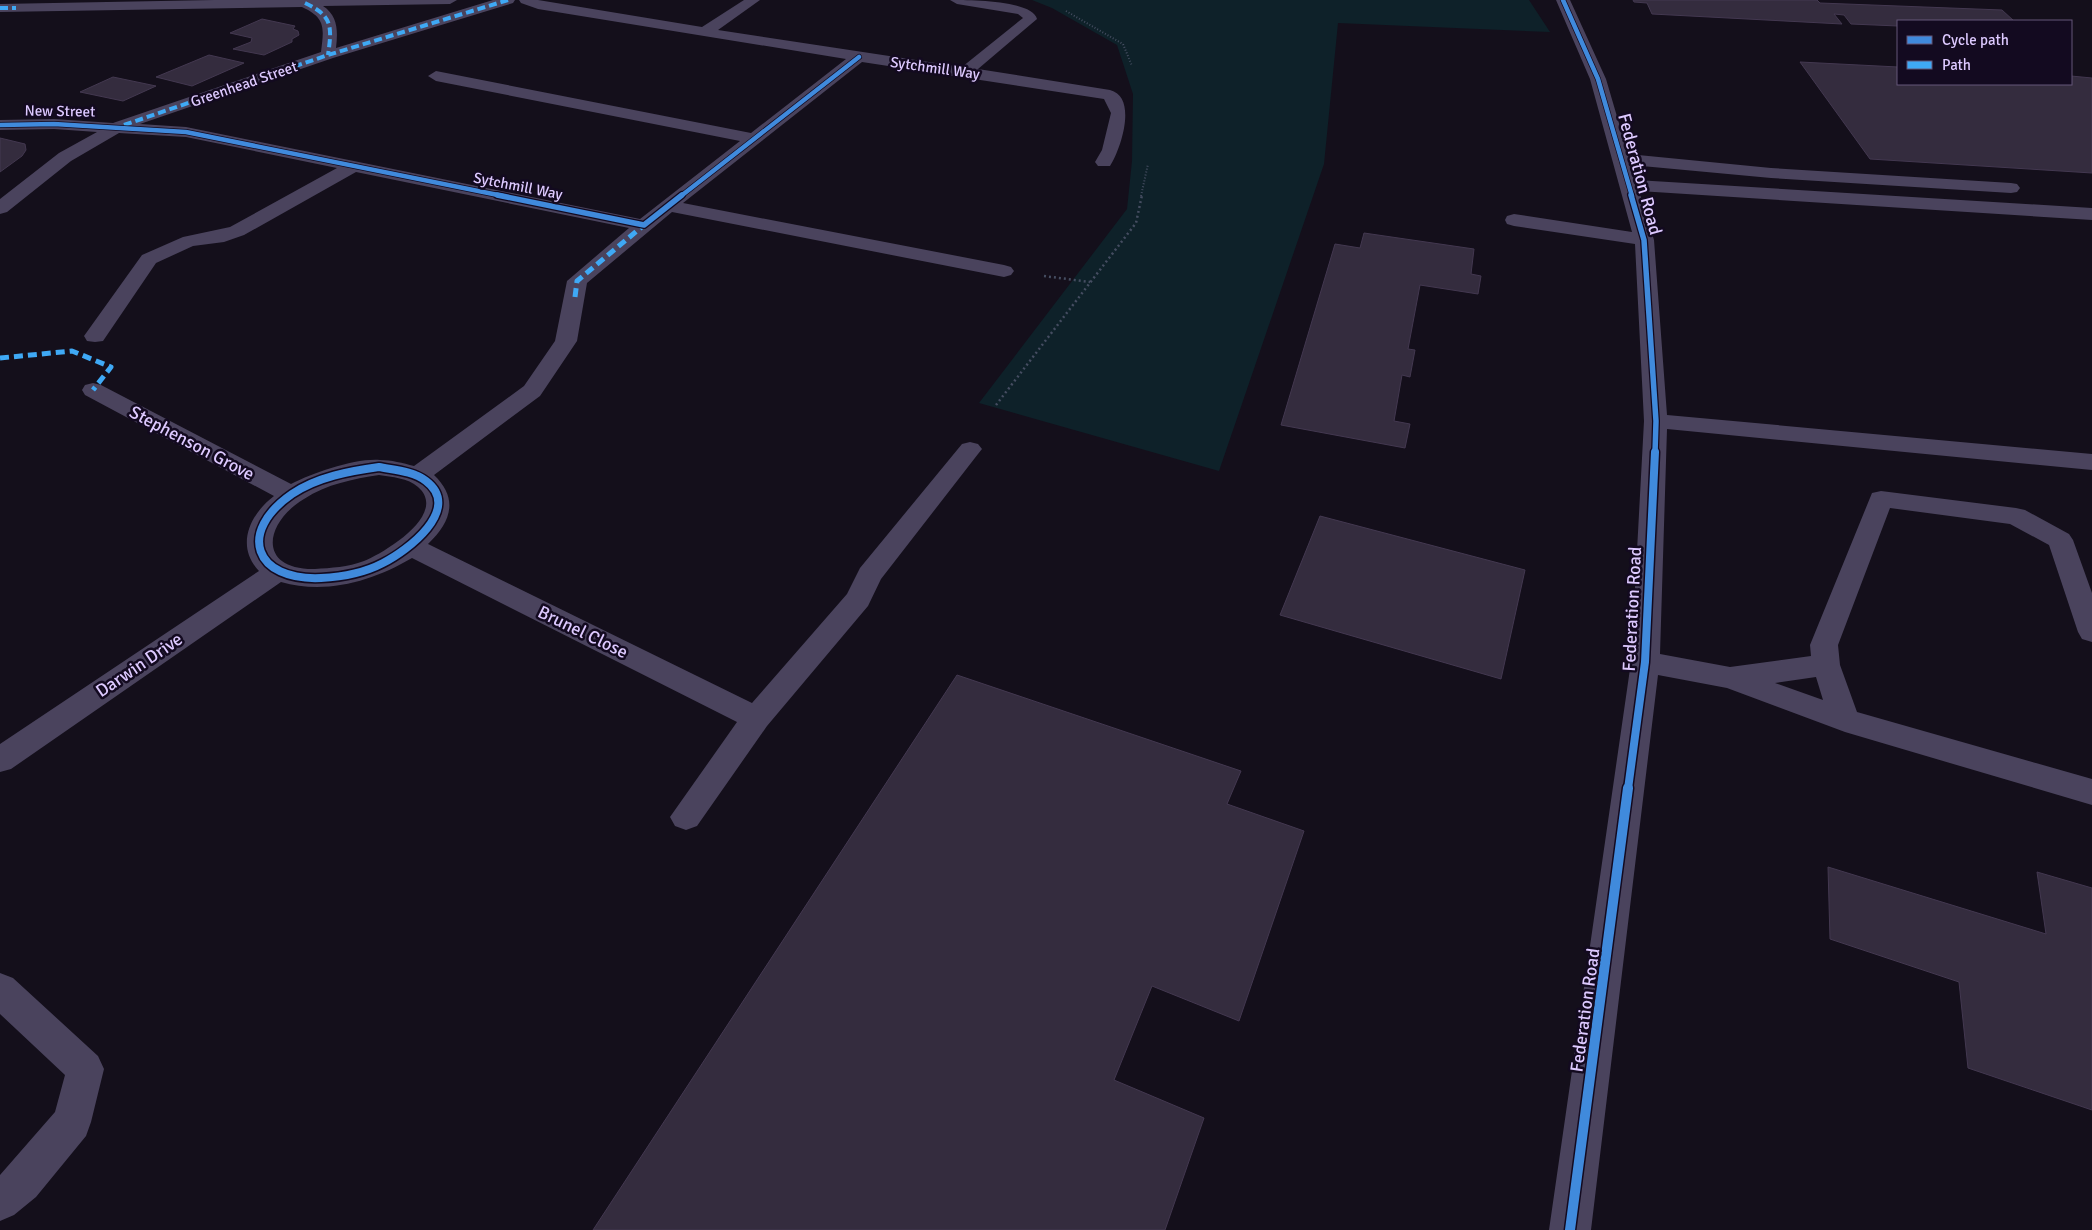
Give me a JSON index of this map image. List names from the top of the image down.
{
  "streets": {
    "street": [
      "Sytchmill Way",
      "Greenhead Street",
      "New Street",
      "Federation Road",
      "Stephenson Grove",
      "Brunel Close",
      "Darwin Drive"
    ]
  },
  "crossings": [
    ["Sytchmill Way", "Greenhead Street"],
    ["Sytchmill Way", "New Street"],
    ["Greenhead Street", "New Street"]
  ],
  "legend": ["Cycle path", "Path"]
}
